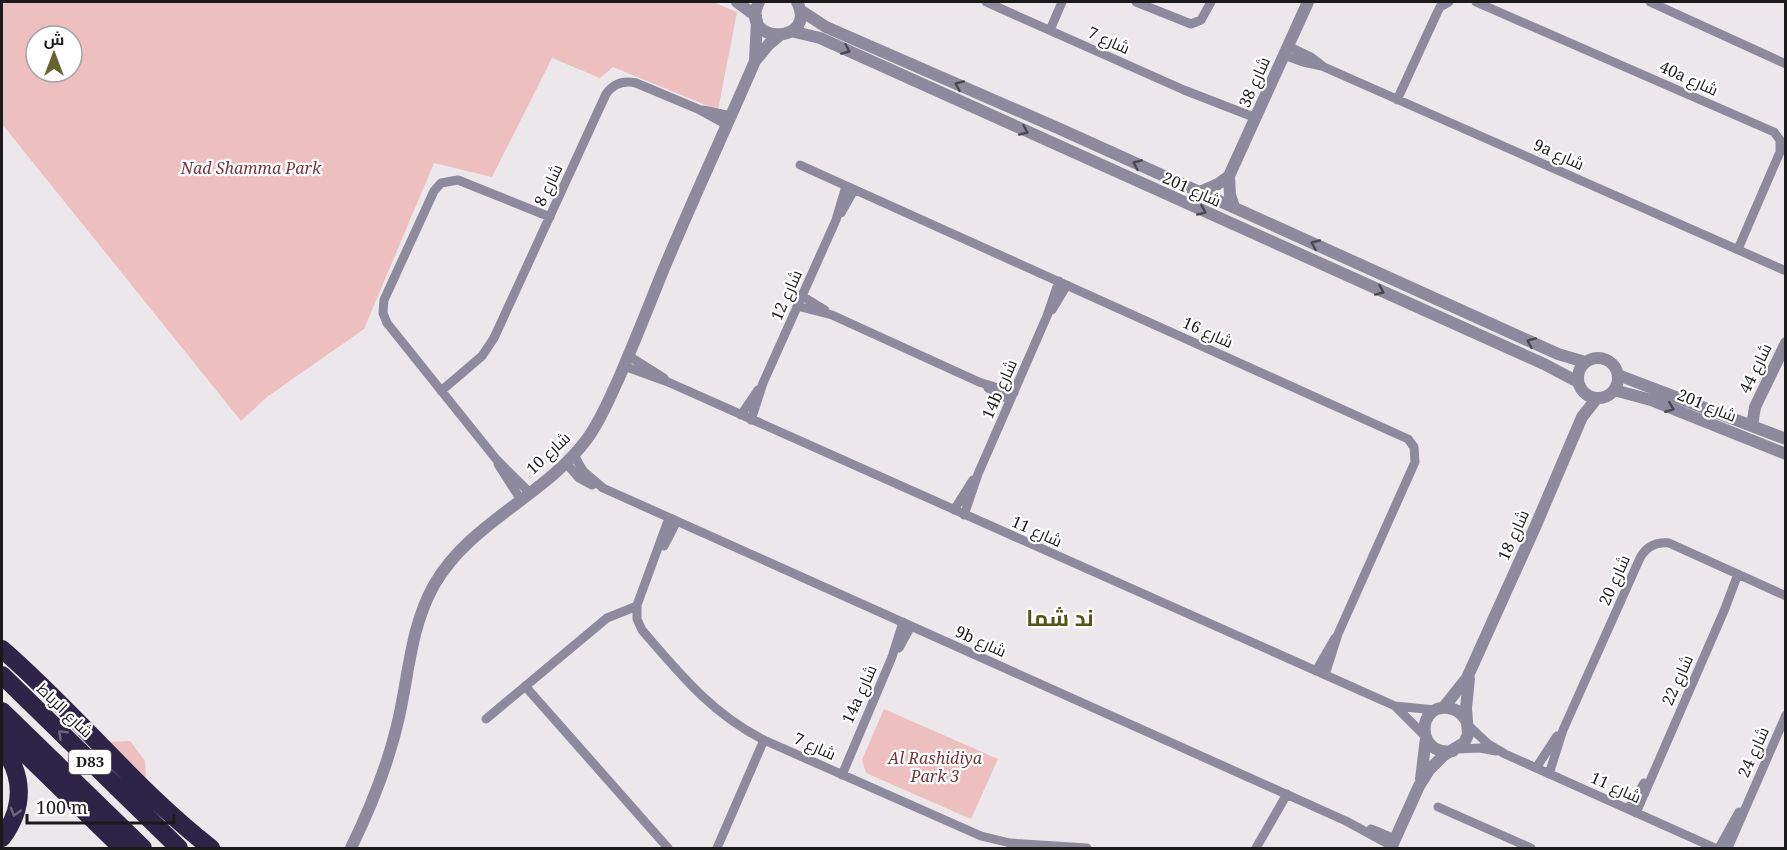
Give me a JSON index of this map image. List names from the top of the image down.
{
  "streets": {
    "highway": ["شارع الرباط", "D83"],
    "street": [
      "شارع 7",
      "40a شارع",
      "شارع 38",
      "9a شارع",
      "شارع 8",
      "شارع 201",
      "شارع 12",
      "شارع 16",
      "شارع 44",
      "14b شارع",
      "شارع 10",
      "شارع 11",
      "شارع 18",
      "شارع 20",
      "9b شارع",
      "شارع 22",
      "14a شارع",
      "شارع 24"
    ]
  },
  "crossings": [
    ["شارع 7", "شارع 38"],
    ["شارع 7", "14a شارع"],
    ["40a شارع", "9a شارع"],
    ["شارع 38", "9a شارع"],
    ["شارع 8", "شارع 10"],
    ["شارع 201", "شارع 44"],
    ["شارع 201", "شارع 10"],
    ["شارع 201", "شارع 18"],
    ["شارع 12", "شارع 16"],
    ["شارع 12", "شارع 11"],
    ["شارع 16", "14b شارع"],
    ["شارع 16", "شارع 11"],
    ["14b شارع", "شارع 11"],
    ["شارع 10", "شارع 11"],
    ["شارع 10", "9b شارع"],
    ["شارع 11", "شارع 18"],
    ["شارع 11", "شارع 20"],
    ["شارع 11", "شارع 22"],
    ["شارع 11", "شارع 24"],
    ["شارع 20", "شارع 22"],
    ["9b شارع", "14a شارع"]
  ],
  "districts": ["ند شما"],
  "parks": ["Nad Shamma Park", "Al Rashidiya Park 3"],
  "scale_bar": "100 m",
  "north": "top"
}
